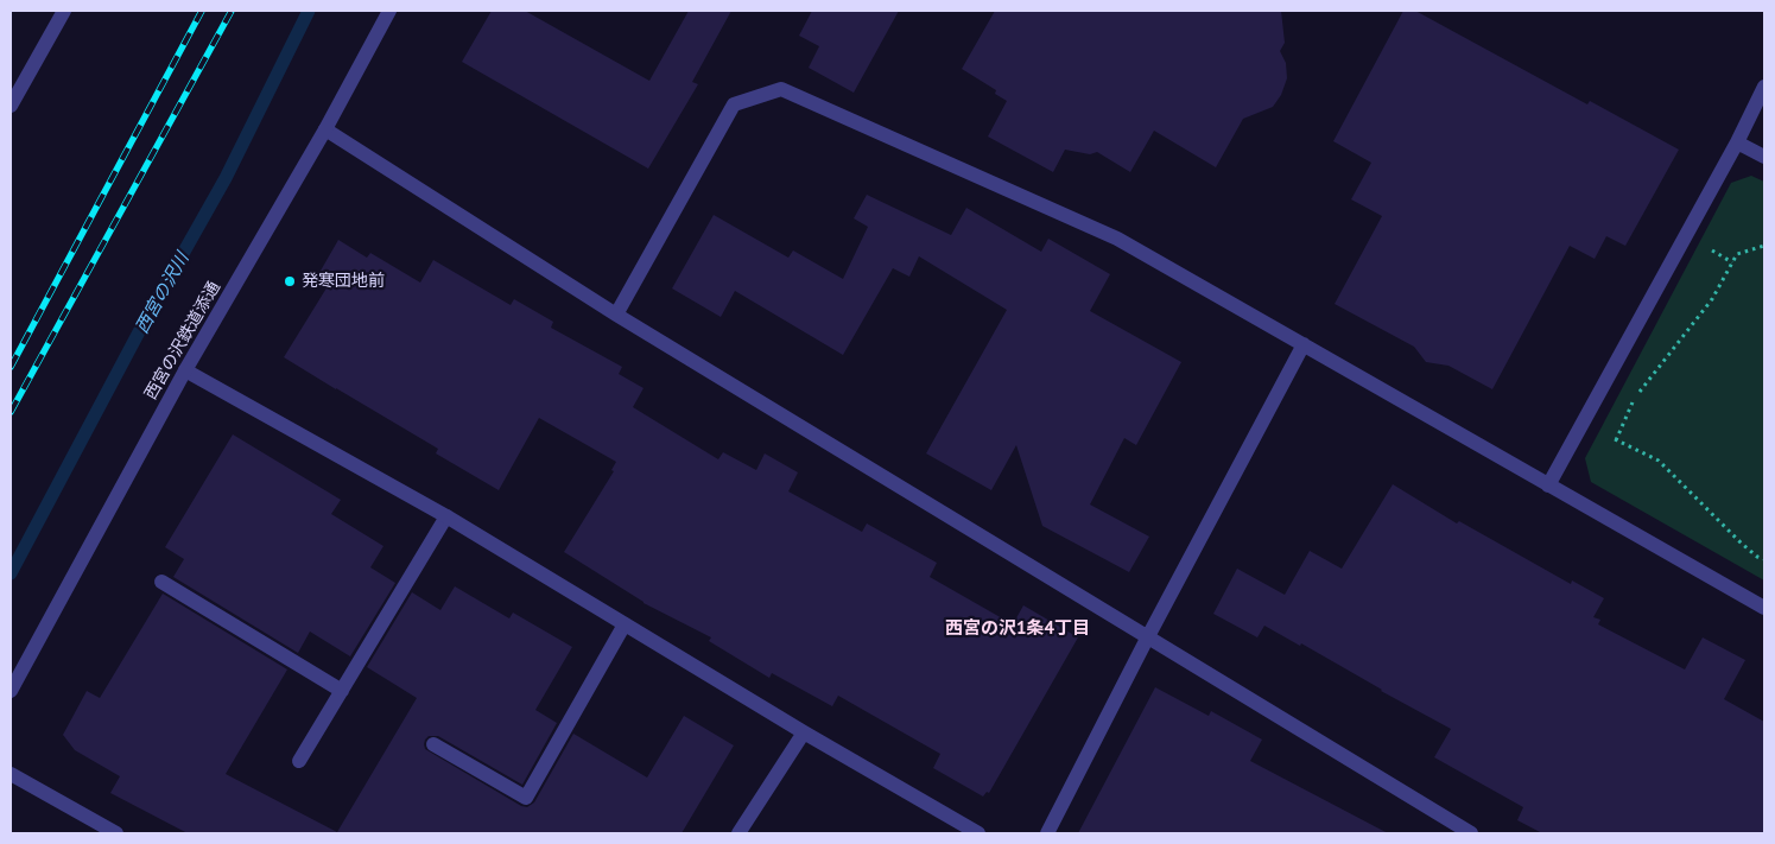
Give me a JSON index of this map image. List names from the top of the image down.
{
  "streets": {
    "street": ["西宮の沢鉄道添通"]
  },
  "districts": ["西宮の沢1条4丁目"],
  "water": ["西宮の沢川"],
  "places": ["発寒団地前"]
}
